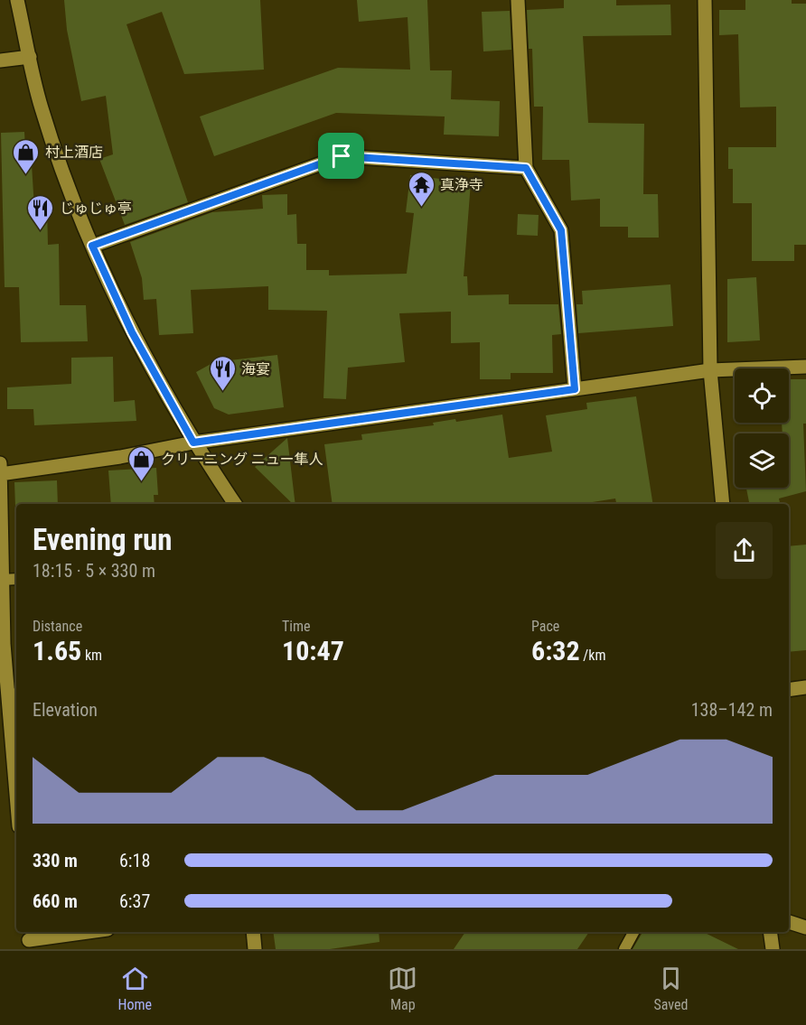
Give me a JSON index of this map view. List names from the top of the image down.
{
  "places": {
    "shop": ["村上酒店", "クリーニング ニュー隼人"],
    "temple": ["真浄寺"],
    "restaurant": ["じゅじゅ亭", "海宴"]
  },
  "page": {
    "heading": ["Evening run", "18:15 · 5 × 330 m"],
    "stats": [
      ["Distance", "1.65 km"],
      ["Time", "10:47"],
      ["Pace", "6:32 /km"]
    ],
    "chart": ["Elevation", "138–142 m"],
    "list": [
      {
        "name": "330 m",
        "note": "6:18"
      },
      {
        "name": "660 m",
        "note": "6:37"
      }
    ],
    "tabs": ["Home", "Map", "Saved"]
  }
}
